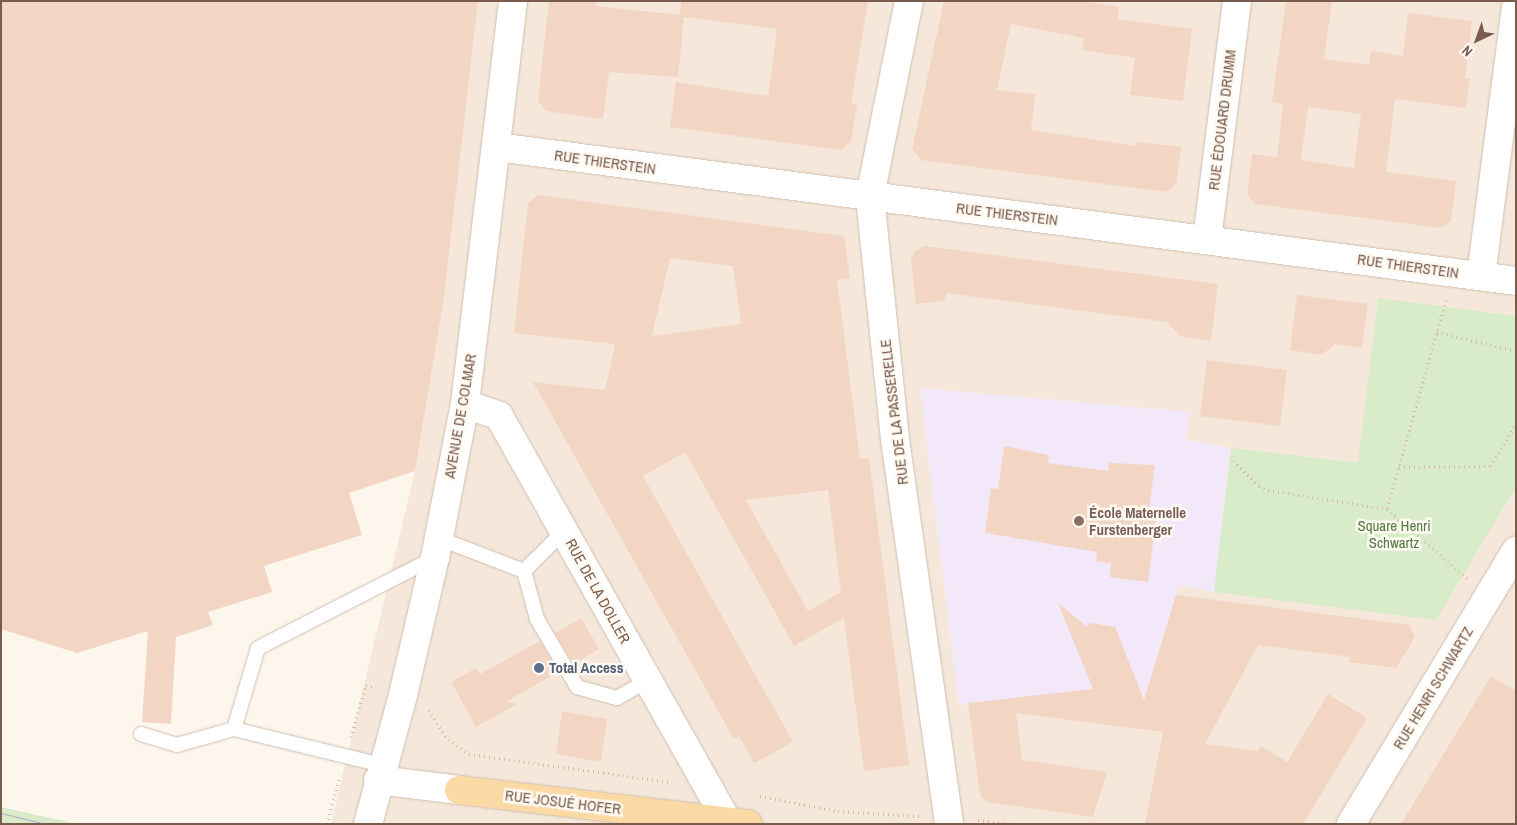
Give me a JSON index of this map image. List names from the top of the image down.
{
  "streets": {
    "main road": ["RUE JOSUÉ HOFER"],
    "street": [
      "RUE ÉDOUARD DRUMM",
      "RUE THIERSTEIN",
      "RUE DE LA PASSERELLE",
      "AVENUE DE COLMAR",
      "RUE DE LA DOLLER",
      "RUE HENRI SCHWARTZ"
    ]
  },
  "crossings": [
    ["RUE ÉDOUARD DRUMM", "RUE THIERSTEIN"],
    ["RUE THIERSTEIN", "RUE DE LA PASSERELLE"],
    ["RUE THIERSTEIN", "AVENUE DE COLMAR"],
    ["AVENUE DE COLMAR", "RUE DE LA DOLLER"],
    ["AVENUE DE COLMAR", "RUE JOSUÉ HOFER"],
    ["RUE DE LA DOLLER", "RUE JOSUÉ HOFER"]
  ],
  "parks": ["Square Henri Schwartz"],
  "places": ["École Maternelle Furstenberger", "Total Access"],
  "north": "bottom left"
}
